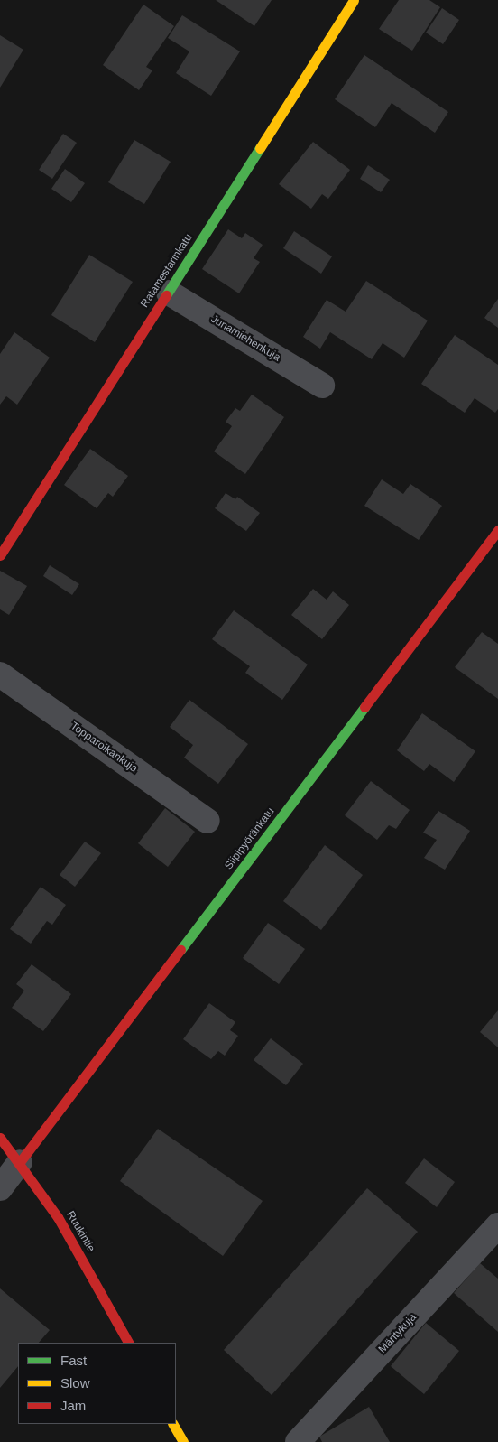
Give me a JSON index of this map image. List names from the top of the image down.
{
  "streets": {
    "street": [
      "Ratamestarinkatu",
      "Junamiehenkuja",
      "Topparoikankuja",
      "Siipipyöränkatu",
      "Ruukintie",
      "Mäntykuja"
    ]
  },
  "crossings": [
    ["Ratamestarinkatu", "Junamiehenkuja"],
    ["Siipipyöränkatu", "Ruukintie"]
  ],
  "legend": ["Fast", "Slow", "Jam"]
}
